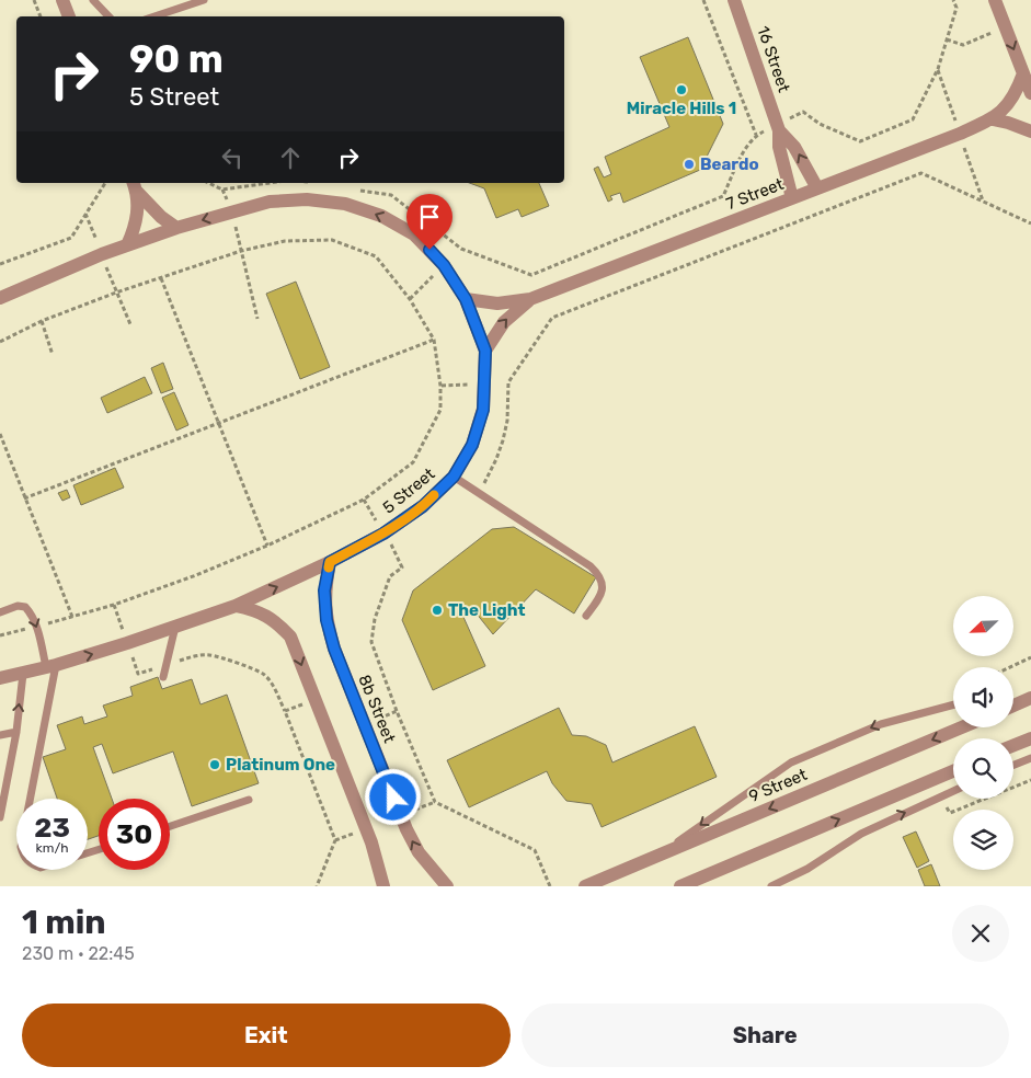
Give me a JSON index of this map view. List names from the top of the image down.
{
  "streets": {
    "street": [
      "16 Street",
      "7 Street",
      "5 Street",
      "8b Street",
      "9 Street"
    ]
  },
  "crossings": [
    ["16 Street", "7 Street"],
    ["7 Street", "5 Street"],
    ["5 Street", "8b Street"]
  ],
  "places": [
    "Miracle Hills 1",
    "Beardo",
    "The Light",
    "Platinum One"
  ],
  "north": "bottom left",
  "page": {
    "turn": ["90 m", "5 Street"],
    "speed": "23 km/h",
    "limit": "30",
    "heading": ["1 min", "230 m · 22:45"],
    "buttons": ["Exit", "Share"]
  }
}
